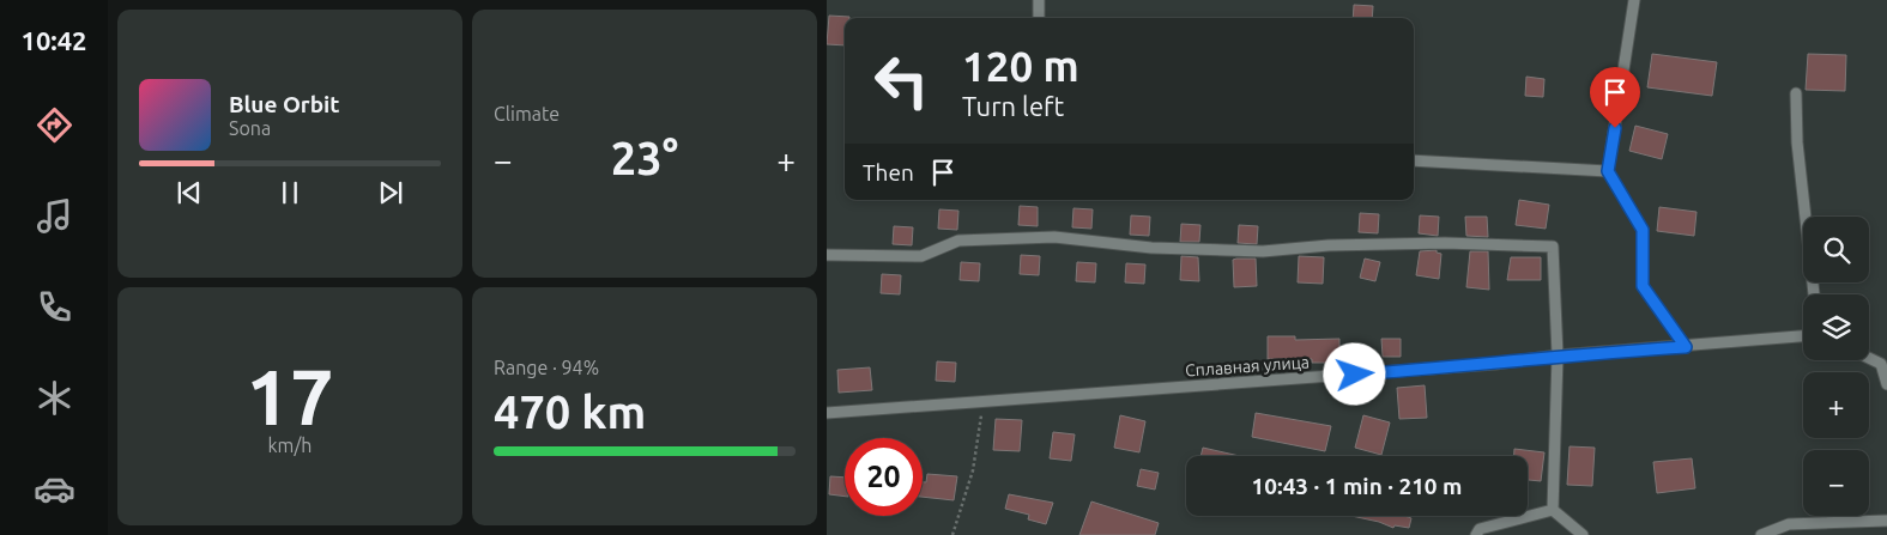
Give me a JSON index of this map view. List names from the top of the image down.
{
  "streets": {
    "lane": ["Сплавная улица"]
  },
  "page": {
    "tabs": "10:42",
    "tile": [
      "Climate",
      ["17", "km/h"],
      ["Range · 94%", "470 km"]
    ],
    "turn": ["120 m", "Turn left"],
    "song": ["Blue Orbit", "Sona"],
    "heat": ["−", "23°", "+"],
    "then": "Then",
    "map_buttons": ["+", "−"],
    "limit": "20",
    "trip": "10:43 · 1 min · 210 m"
  }
}
